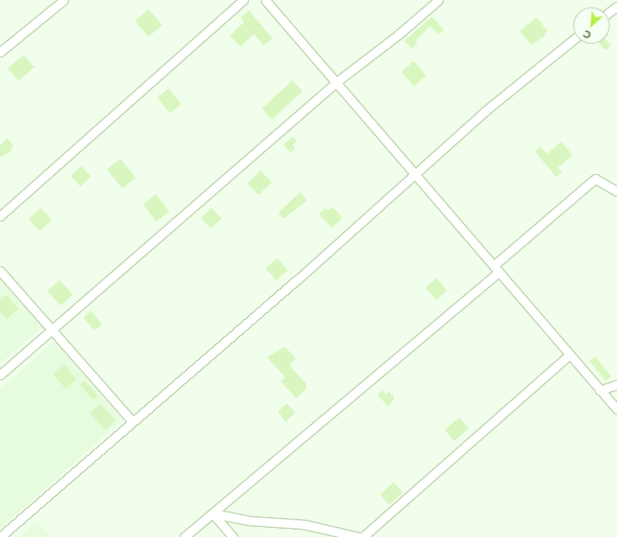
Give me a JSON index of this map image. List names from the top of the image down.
{
  "north": "bottom left"
}
